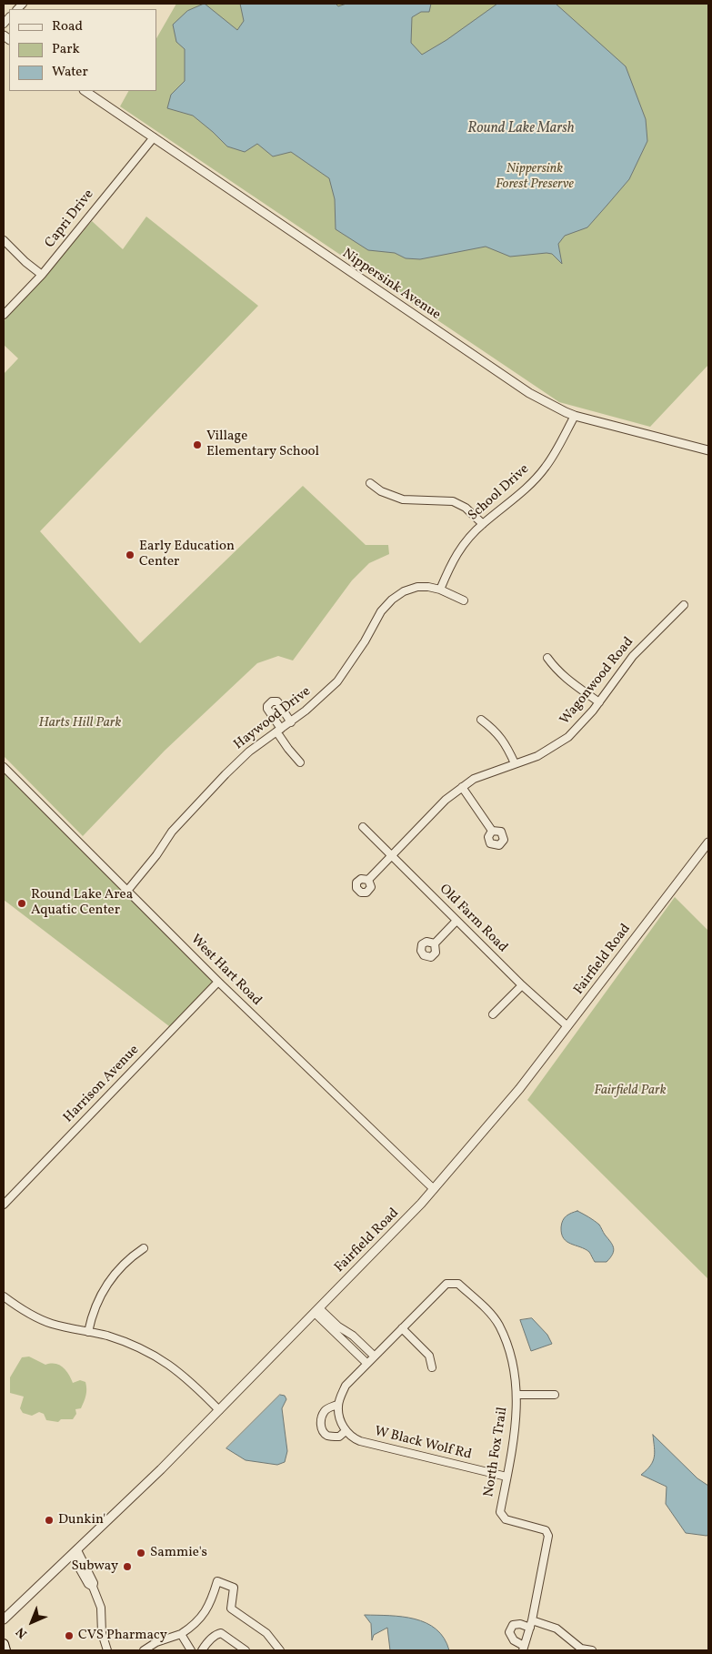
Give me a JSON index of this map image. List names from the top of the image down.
{
  "streets": {
    "street": [
      "Capri Drive",
      "Nippersink Avenue",
      "School Drive",
      "Wagonwood Road",
      "Haywood Drive",
      "Old Farm Road",
      "Fairfield Road",
      "West Hart Road",
      "Harrison Avenue",
      "W Black Wolf Rd",
      "North Fox Trail"
    ]
  },
  "crossings": [
    ["Capri Drive", "Nippersink Avenue"],
    ["Nippersink Avenue", "School Drive"],
    ["School Drive", "Haywood Drive"],
    ["Wagonwood Road", "Old Farm Road"],
    ["Haywood Drive", "West Hart Road"],
    ["Old Farm Road", "Fairfield Road"],
    ["Fairfield Road", "West Hart Road"],
    ["West Hart Road", "Harrison Avenue"],
    ["W Black Wolf Rd", "North Fox Trail"]
  ],
  "water": ["Round Lake Marsh"],
  "parks": ["Nippersink Forest Preserve", "Harts Hill Park", "Fairfield Park"],
  "places": [
    "Village Elementary School",
    "Early Education Center",
    "Round Lake Area Aquatic Center",
    "Dunkin'",
    "Sammie's",
    "Subway",
    "CVS Pharmacy"
  ],
  "legend": ["Road", "Park", "Water"],
  "north": "bottom left"
}
